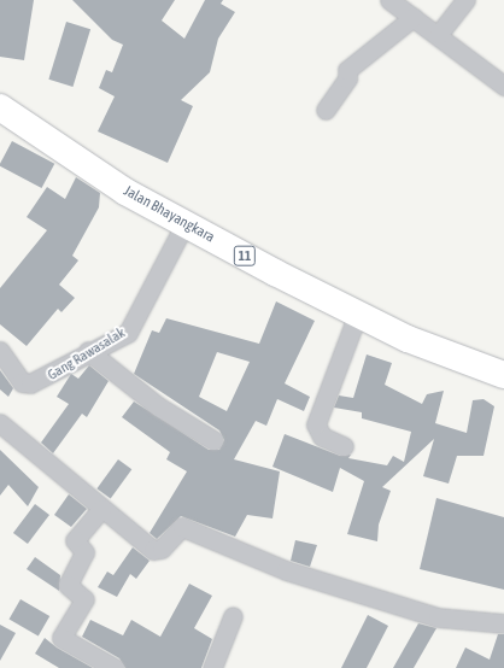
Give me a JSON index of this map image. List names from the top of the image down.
{
  "streets": {
    "highway": ["Jalan Bhayangkara", "11"],
    "street": ["Gang Rawasalak"]
  },
  "crossings": [
    ["Jalan Bhayangkara", "Gang Rawasalak"]
  ]
}
